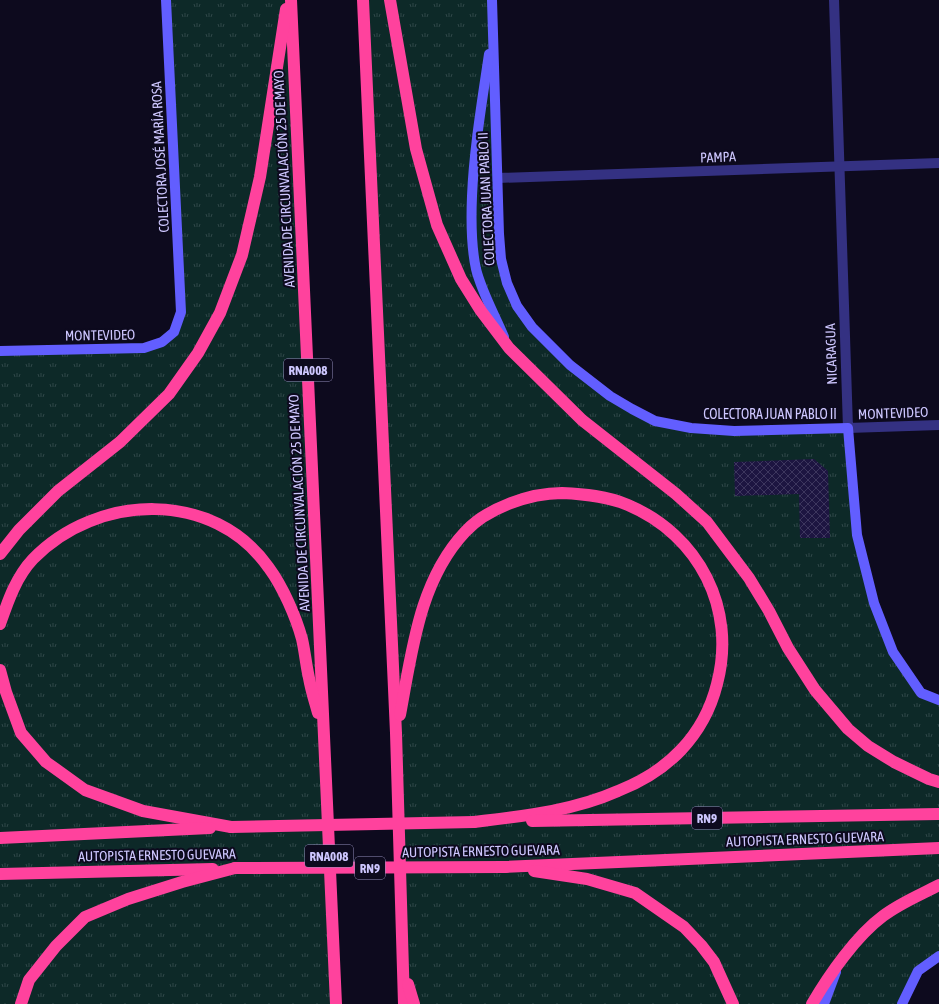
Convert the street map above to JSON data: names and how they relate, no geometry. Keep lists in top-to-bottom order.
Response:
{
  "streets": {
    "highway": [
      "AVENIDA DE CIRCUNVALACIÓN 25 DE MAYO",
      "RNA008",
      "RN9",
      "AUTOPISTA ERNESTO GUEVARA"
    ],
    "main road": [
      "COLECTORA JOSÉ MARÍA ROSA",
      "COLECTORA JUAN PABLO II",
      "MONTEVIDEO",
      "NICARAGUA"
    ],
    "street": ["PAMPA"]
  },
  "crossings": [
    ["COLECTORA JOSÉ MARÍA ROSA", "MONTEVIDEO"],
    ["PAMPA", "COLECTORA JUAN PABLO II"],
    ["PAMPA", "NICARAGUA"],
    ["COLECTORA JUAN PABLO II", "MONTEVIDEO"],
    ["COLECTORA JUAN PABLO II", "NICARAGUA"],
    ["MONTEVIDEO", "NICARAGUA"]
  ]
}
